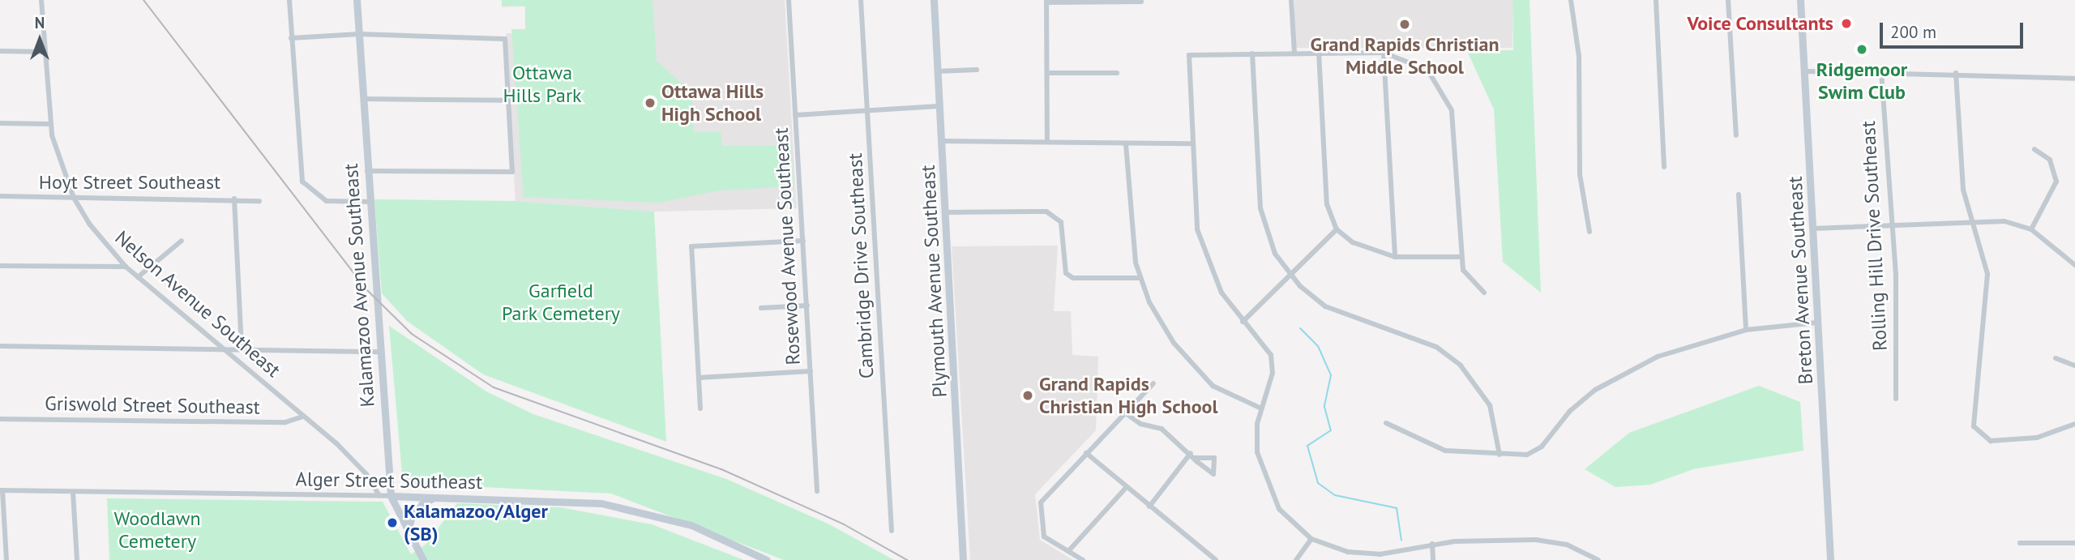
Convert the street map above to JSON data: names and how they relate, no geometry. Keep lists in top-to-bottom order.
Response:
{
  "streets": {
    "main road": [
      "Breton Avenue Southeast",
      "Plymouth Avenue Southeast",
      "Kalamazoo Avenue Southeast",
      "Alger Street Southeast"
    ],
    "street": [
      "Hoyt Street Southeast",
      "Rolling Hill Drive Southeast",
      "Rosewood Avenue Southeast",
      "Cambridge Drive Southeast",
      "Nelson Avenue Southeast",
      "Griswold Street Southeast"
    ]
  },
  "crossings": [
    ["Hoyt Street Southeast", "Nelson Avenue Southeast"],
    ["Kalamazoo Avenue Southeast", "Alger Street Southeast"],
    ["Nelson Avenue Southeast", "Griswold Street Southeast"],
    ["Nelson Avenue Southeast", "Alger Street Southeast"]
  ],
  "parks": ["Ottawa Hills Park", "Garfield Park Cemetery", "Woodlawn Cemetery"],
  "places": [
    "Voice Consultants",
    "Grand Rapids Christian Middle School",
    "Ridgemoor Swim Club",
    "Ottawa Hills High School",
    "Grand Rapids Christian High School",
    "Kalamazoo/Alger (SB)"
  ],
  "scale_bar": "200 m",
  "north": "top"
}
